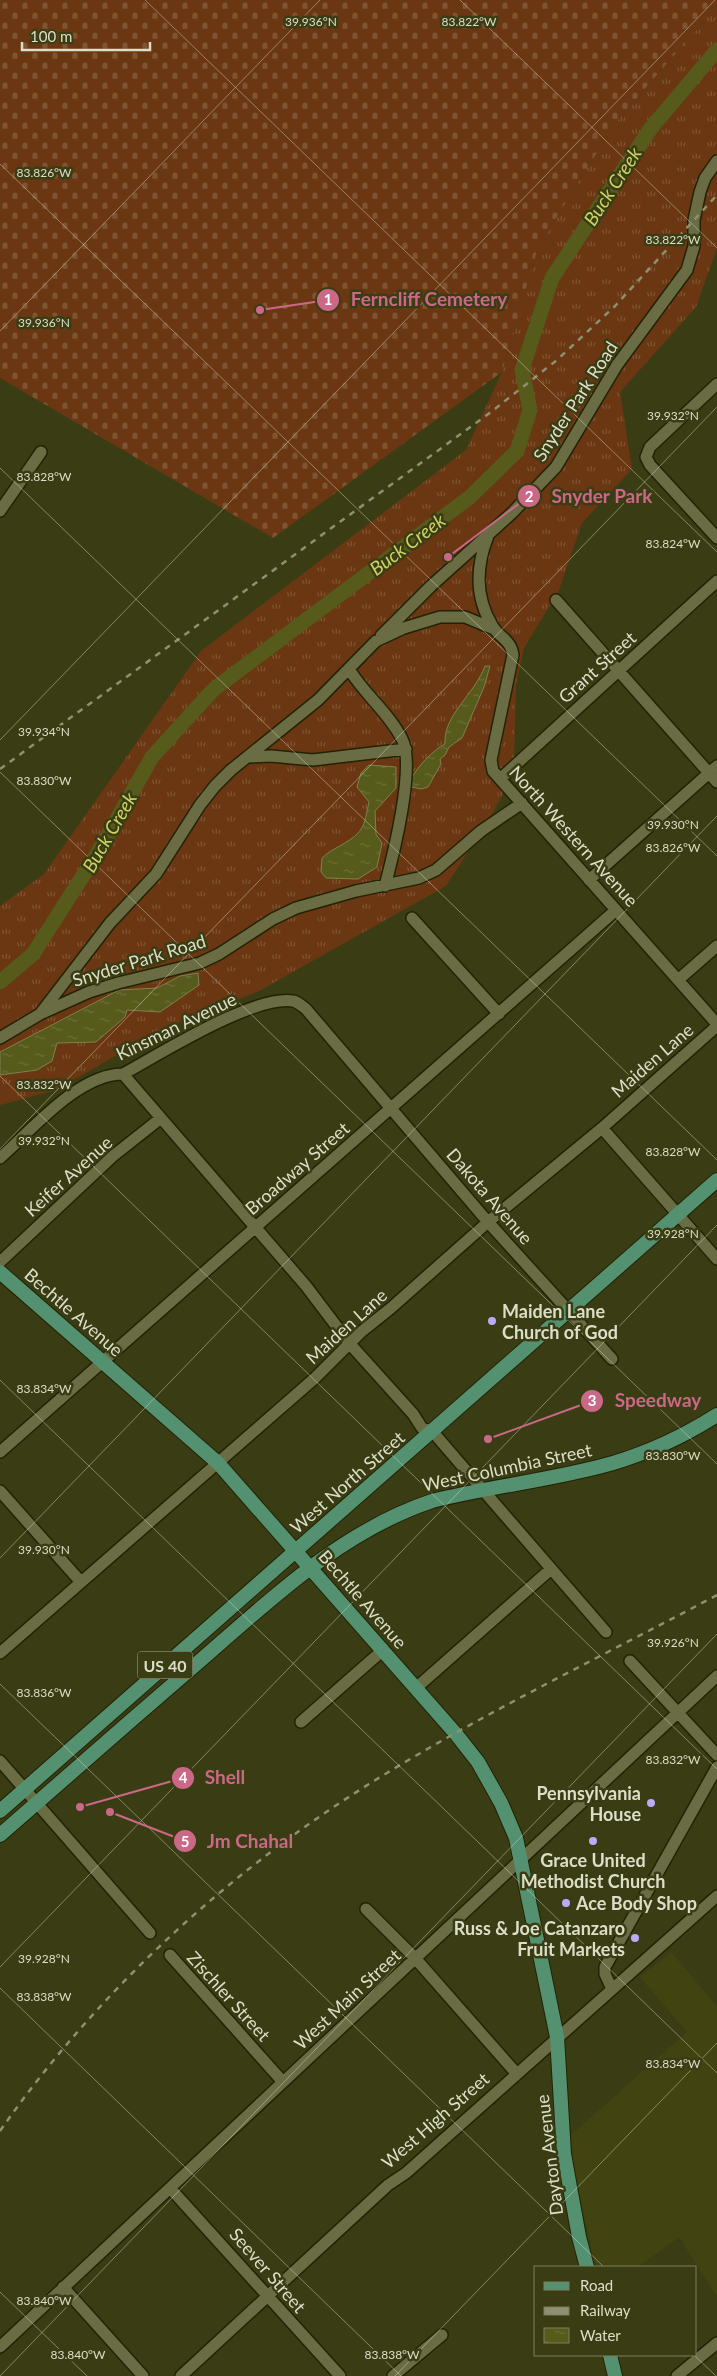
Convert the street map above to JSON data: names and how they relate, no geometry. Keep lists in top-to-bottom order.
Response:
{
  "streets": {
    "main road": [
      "Bechtle Avenue",
      "West Columbia Street",
      "West North Street",
      "US 40",
      "Dayton Avenue"
    ],
    "street": [
      "Snyder Park Road",
      "Grant Street",
      "North Western Avenue",
      "Kinsman Avenue",
      "Maiden Lane",
      "Broadway Street",
      "Keifer Avenue",
      "Dakota Avenue",
      "Zischler Street",
      "West Main Street",
      "West High Street",
      "Seever Street"
    ]
  },
  "crossings": [
    ["Snyder Park Road", "North Western Avenue"],
    ["Grant Street", "North Western Avenue"],
    ["North Western Avenue", "Maiden Lane"],
    ["North Western Avenue", "Broadway Street"],
    ["Kinsman Avenue", "Dakota Avenue"],
    ["Maiden Lane", "Dakota Avenue"],
    ["Maiden Lane", "Bechtle Avenue"],
    ["Broadway Street", "Dakota Avenue"],
    ["Broadway Street", "Bechtle Avenue"],
    ["Dakota Avenue", "West North Street"],
    ["Bechtle Avenue", "West Columbia Street"],
    ["Bechtle Avenue", "West North Street"],
    ["Bechtle Avenue", "US 40"],
    ["Bechtle Avenue", "West Main Street"],
    ["Bechtle Avenue", "West High Street"],
    ["Bechtle Avenue", "Dayton Avenue"],
    ["West Columbia Street", "US 40"],
    ["Zischler Street", "West Main Street"],
    ["West Main Street", "Seever Street"],
    ["West High Street", "Dayton Avenue"],
    ["West High Street", "Seever Street"]
  ],
  "water": ["Buck Creek"],
  "places": [
    "Ferncliff Cemetery",
    "Snyder Park",
    "Maiden Lane Church of God",
    "Speedway",
    "Pennsylvania House",
    "Shell",
    "Jm Chahal",
    "Grace United Methodist Church",
    "Ace Body Shop",
    "Russ & Joe Catanzaro Fruit Markets"
  ],
  "legend": ["Road", "Railway", "Water"],
  "scale_bar": "100 m",
  "coordinates": [
    "83.822°W",
    "39.936°N",
    "83.826°W",
    "39.932°N",
    "83.828°W",
    "83.824°W",
    "39.934°N",
    "83.830°W",
    "39.930°N",
    "83.832°W",
    "39.928°N",
    "83.834°W",
    "39.926°N",
    "83.836°W",
    "83.838°W",
    "83.840°W"
  ]
}
